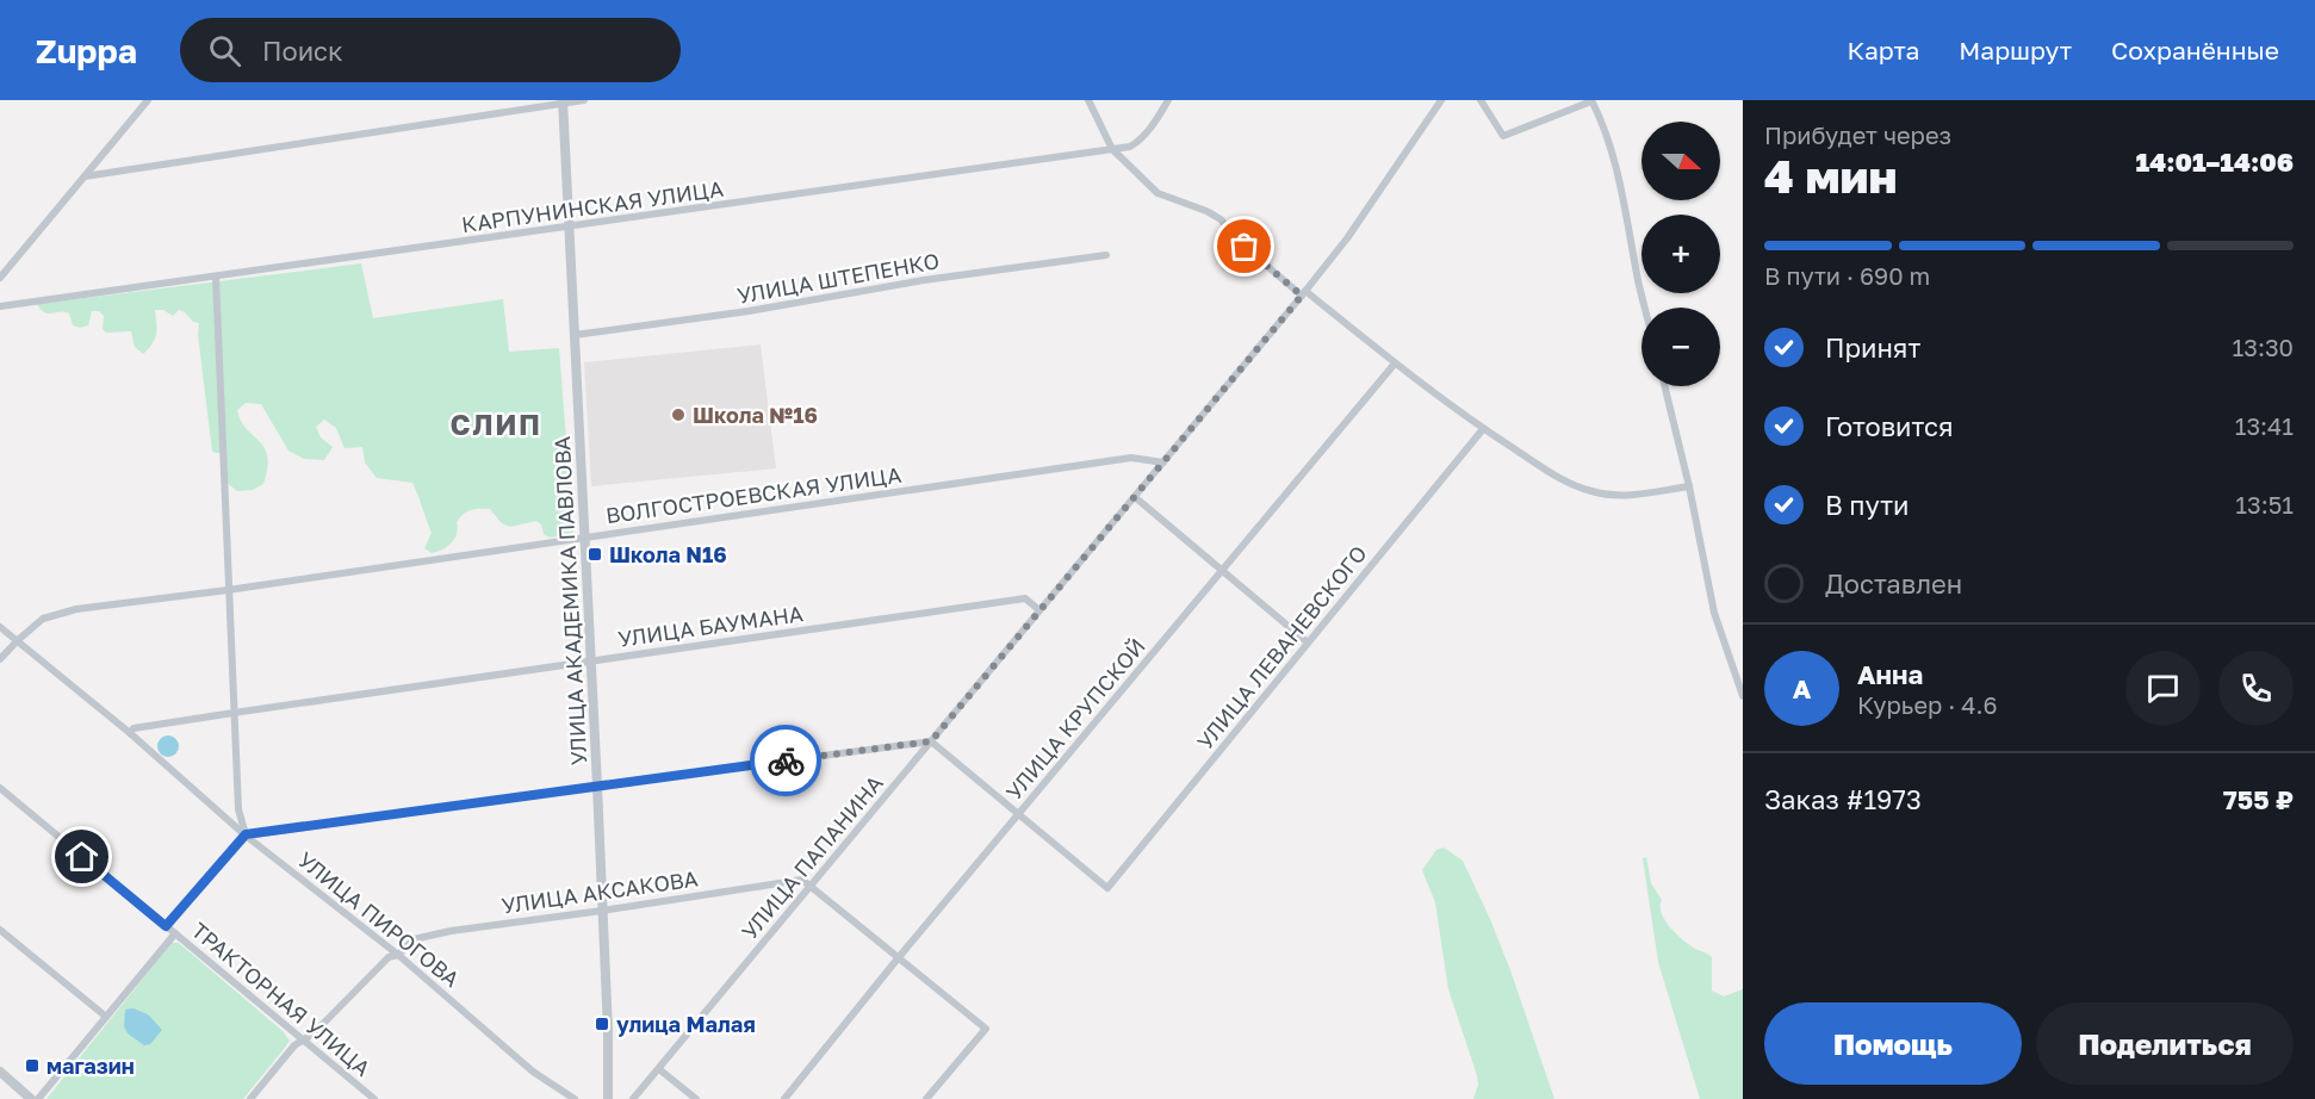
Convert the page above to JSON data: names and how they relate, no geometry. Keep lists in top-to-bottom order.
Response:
{
  "streets": {
    "street": [
      "КАРПУНИНСКАЯ УЛИЦА",
      "УЛИЦА ШТЕПЕНКО",
      "ВОЛГОСТРОЕВСКАЯ УЛИЦА",
      "УЛИЦА АКАДЕМИКА ПАВЛОВА",
      "УЛИЦА БАУМАНА",
      "УЛИЦА ЛЕВАНЕВСКОГО",
      "УЛИЦА КРУПСКОЙ",
      "УЛИЦА ПАПАНИНА",
      "УЛИЦА АКСАКОВА",
      "УЛИЦА ПИРОГОВА",
      "ТРАКТОРНАЯ УЛИЦА"
    ]
  },
  "crossings": [
    ["КАРПУНИНСКАЯ УЛИЦА", "УЛИЦА АКАДЕМИКА ПАВЛОВА"],
    ["УЛИЦА ШТЕПЕНКО", "УЛИЦА АКАДЕМИКА ПАВЛОВА"],
    ["ВОЛГОСТРОЕВСКАЯ УЛИЦА", "УЛИЦА АКАДЕМИКА ПАВЛОВА"],
    ["ВОЛГОСТРОЕВСКАЯ УЛИЦА", "УЛИЦА ПАПАНИНА"],
    ["ВОЛГОСТРОЕВСКАЯ УЛИЦА", "УЛИЦА ПИРОГОВА"],
    ["УЛИЦА АКАДЕМИКА ПАВЛОВА", "УЛИЦА БАУМАНА"],
    ["УЛИЦА АКАДЕМИКА ПАВЛОВА", "УЛИЦА АКСАКОВА"],
    ["УЛИЦА БАУМАНА", "УЛИЦА ПАПАНИНА"],
    ["УЛИЦА БАУМАНА", "УЛИЦА ПИРОГОВА"],
    ["УЛИЦА ЛЕВАНЕВСКОГО", "УЛИЦА КРУПСКОЙ"],
    ["УЛИЦА ПАПАНИНА", "УЛИЦА АКСАКОВА"],
    ["УЛИЦА АКСАКОВА", "УЛИЦА ПИРОГОВА"],
    ["УЛИЦА АКСАКОВА", "ТРАКТОРНАЯ УЛИЦА"]
  ],
  "districts": ["СЛИП"],
  "places": {
    "other": ["Школа №16"],
    "transit": ["Школа N16", "улица Малая", "магазин"]
  },
  "north": "right",
  "page": {
    "header": "Zuppa",
    "search": "Поиск",
    "nav": ["Карта", "Маршрут", "Сохранённые"],
    "heading": ["4 мин", "Прибудет через", "14:01–14:06"],
    "panel": [
      "Анна",
      "Курьер · 4.6",
      "Заказ #1973",
      "755 ₽"
    ],
    "map_buttons": ["+", "−"],
    "bar": "В пути · 690 m",
    "list": [
      ["Принят", "13:30"],
      ["Готовится", "13:41"],
      ["В пути", "13:51"],
      "Доставлен"
    ],
    "round": "А",
    "buttons": ["Помощь", "Поделиться"]
  }
}
